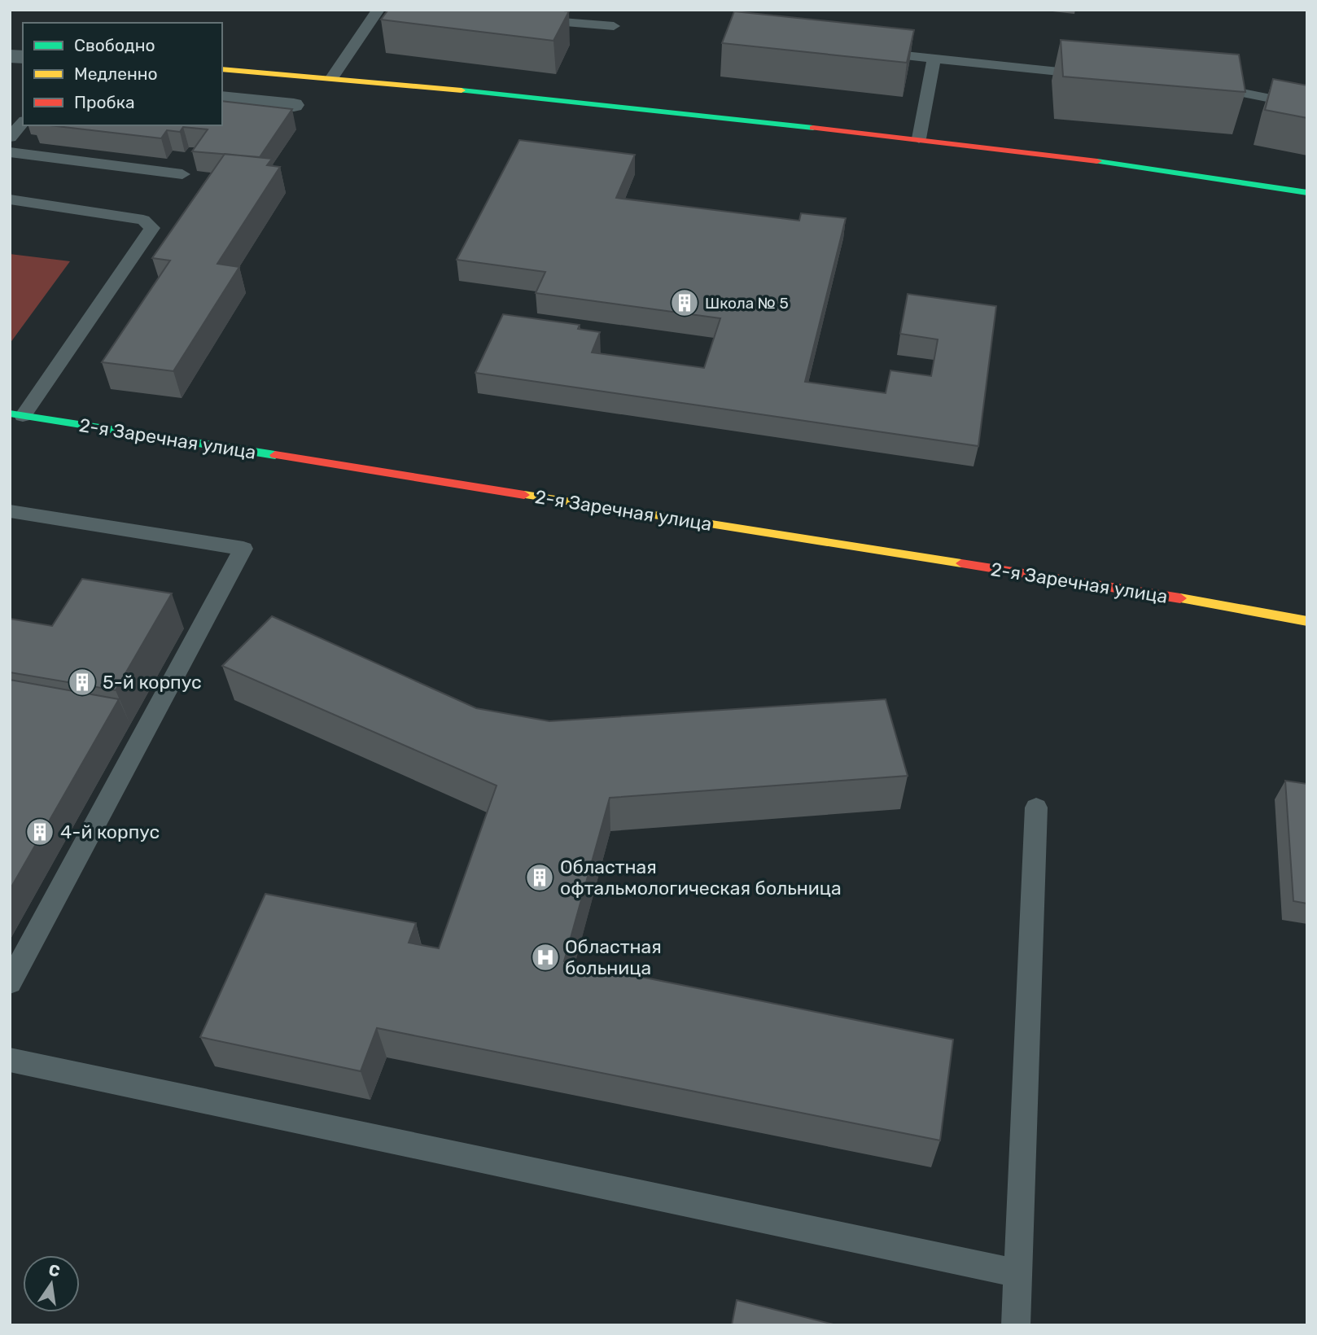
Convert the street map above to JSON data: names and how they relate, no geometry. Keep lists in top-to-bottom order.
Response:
{
  "streets": {
    "street": ["2-я Заречная улица"]
  },
  "places": {
    "building": [
      "Школа № 5",
      "5-й корпус",
      "4-й корпус",
      "Областная офтальмологическая больница"
    ],
    "hospital": ["Областная больница"]
  },
  "legend": ["Свободно", "Медленно", "Пробка"],
  "north": "top"
}
